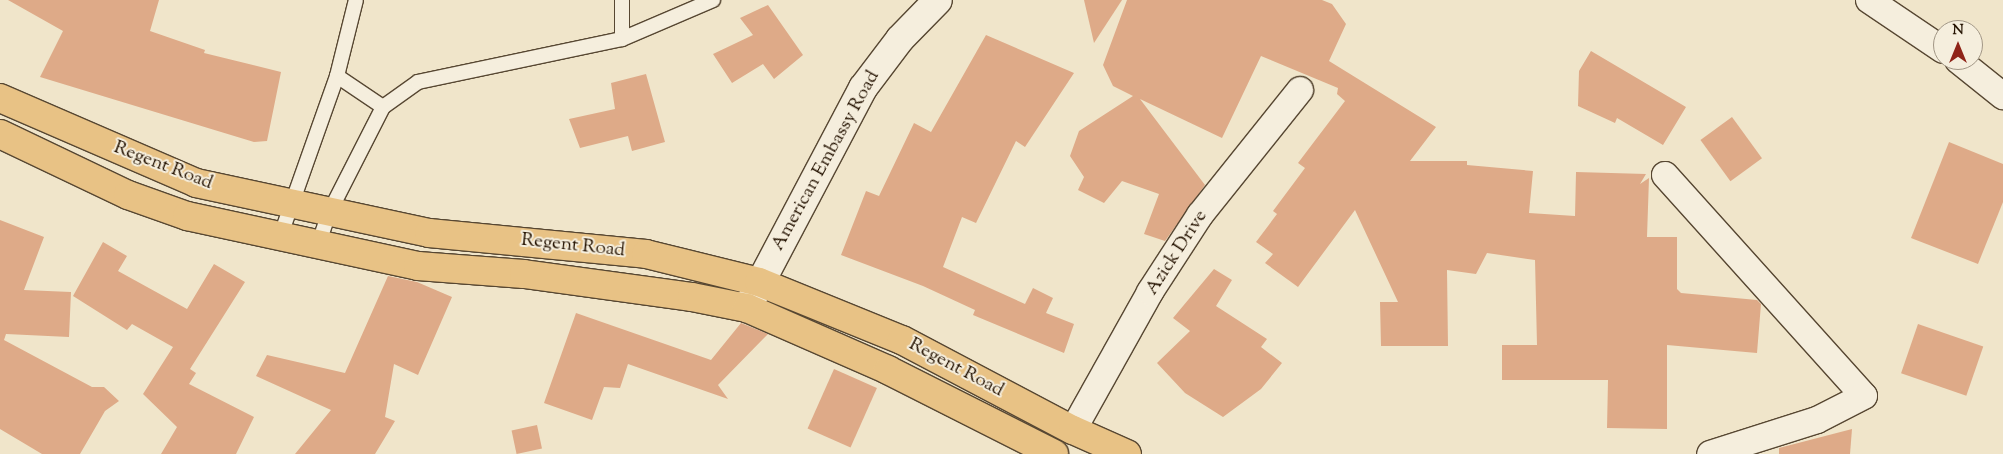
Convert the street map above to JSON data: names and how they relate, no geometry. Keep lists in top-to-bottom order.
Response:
{
  "streets": {
    "main road": ["Regent Road"],
    "street": ["American Embassy Road", "Azick Drive"]
  },
  "crossings": [
    ["American Embassy Road", "Regent Road"],
    ["Regent Road", "Azick Drive"]
  ],
  "north": "top"
}
